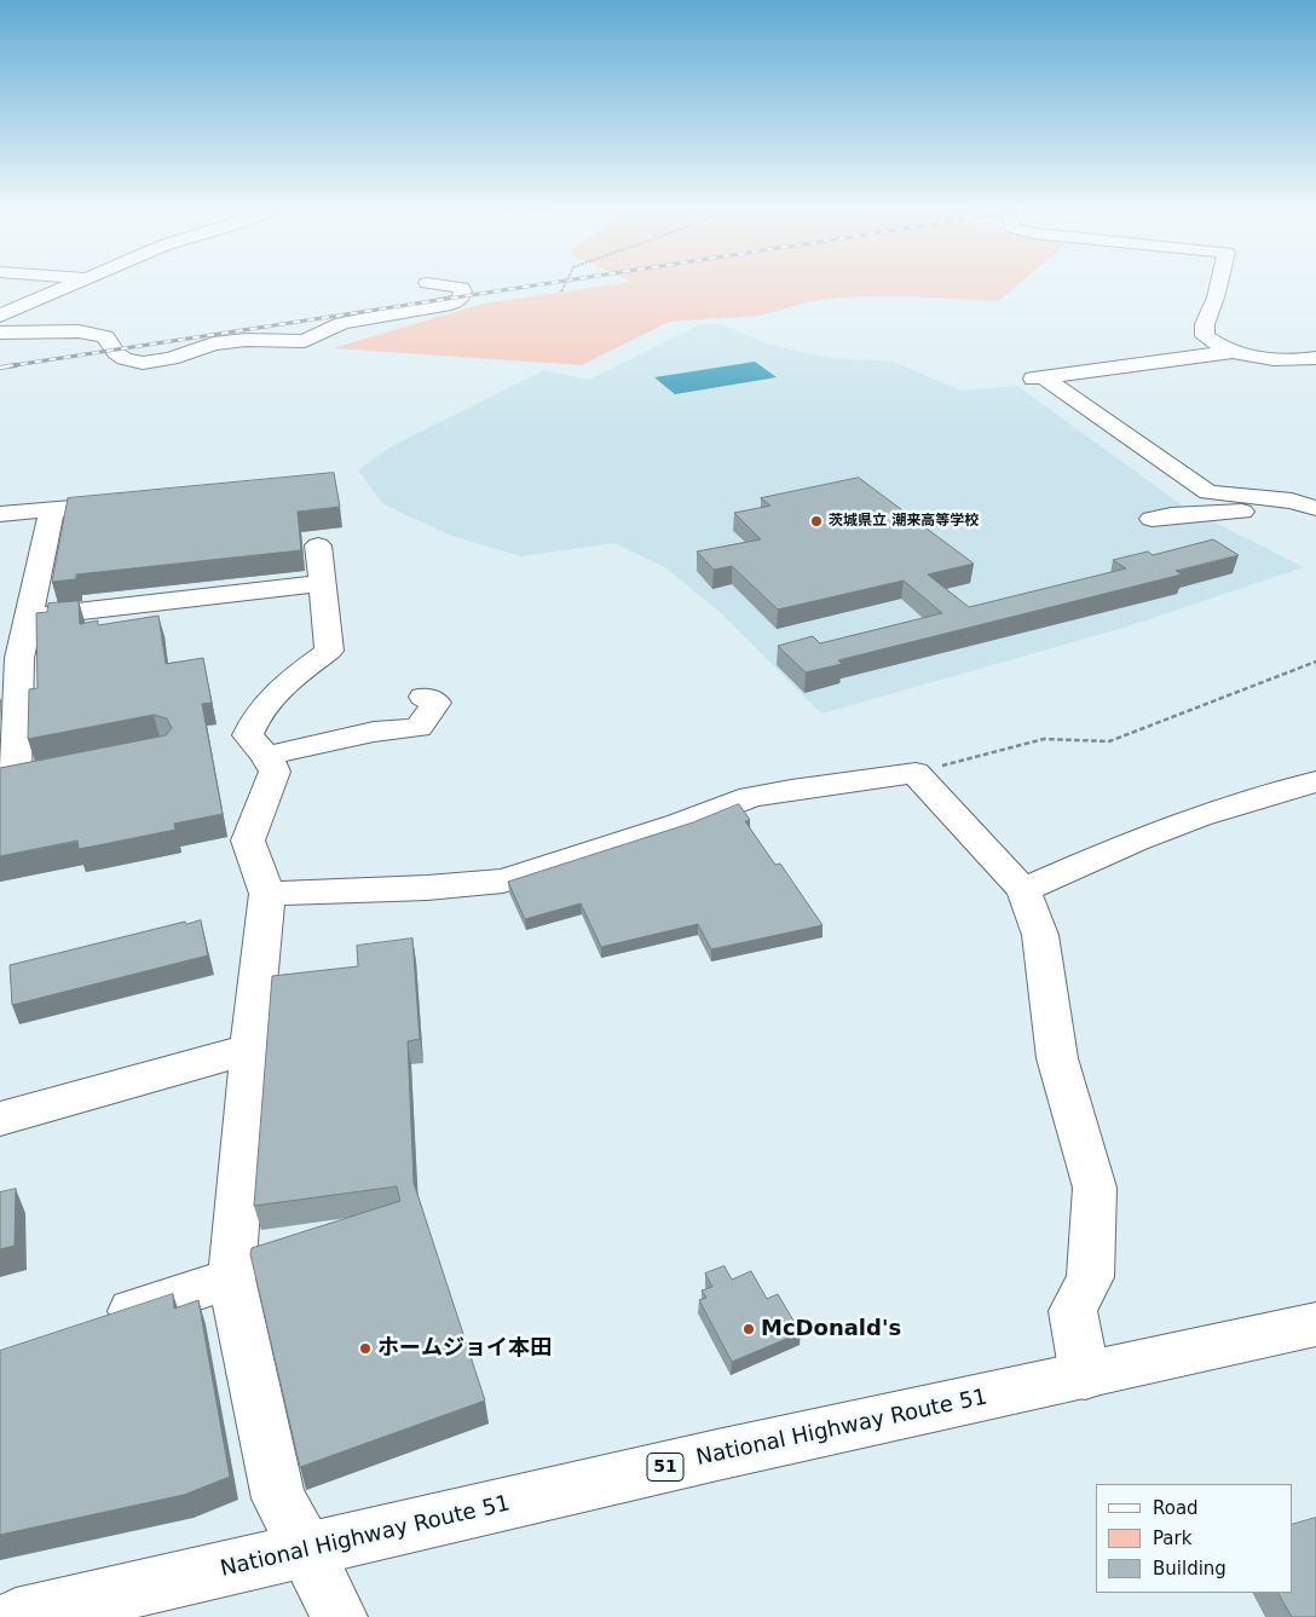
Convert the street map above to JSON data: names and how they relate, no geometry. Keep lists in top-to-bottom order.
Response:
{
  "streets": {
    "main road": ["National Highway Route 51", "51"]
  },
  "places": ["茨城県立 潮来高等学校", "McDonald's", "ホームジョイ本田"],
  "legend": ["Road", "Park", "Building"]
}
